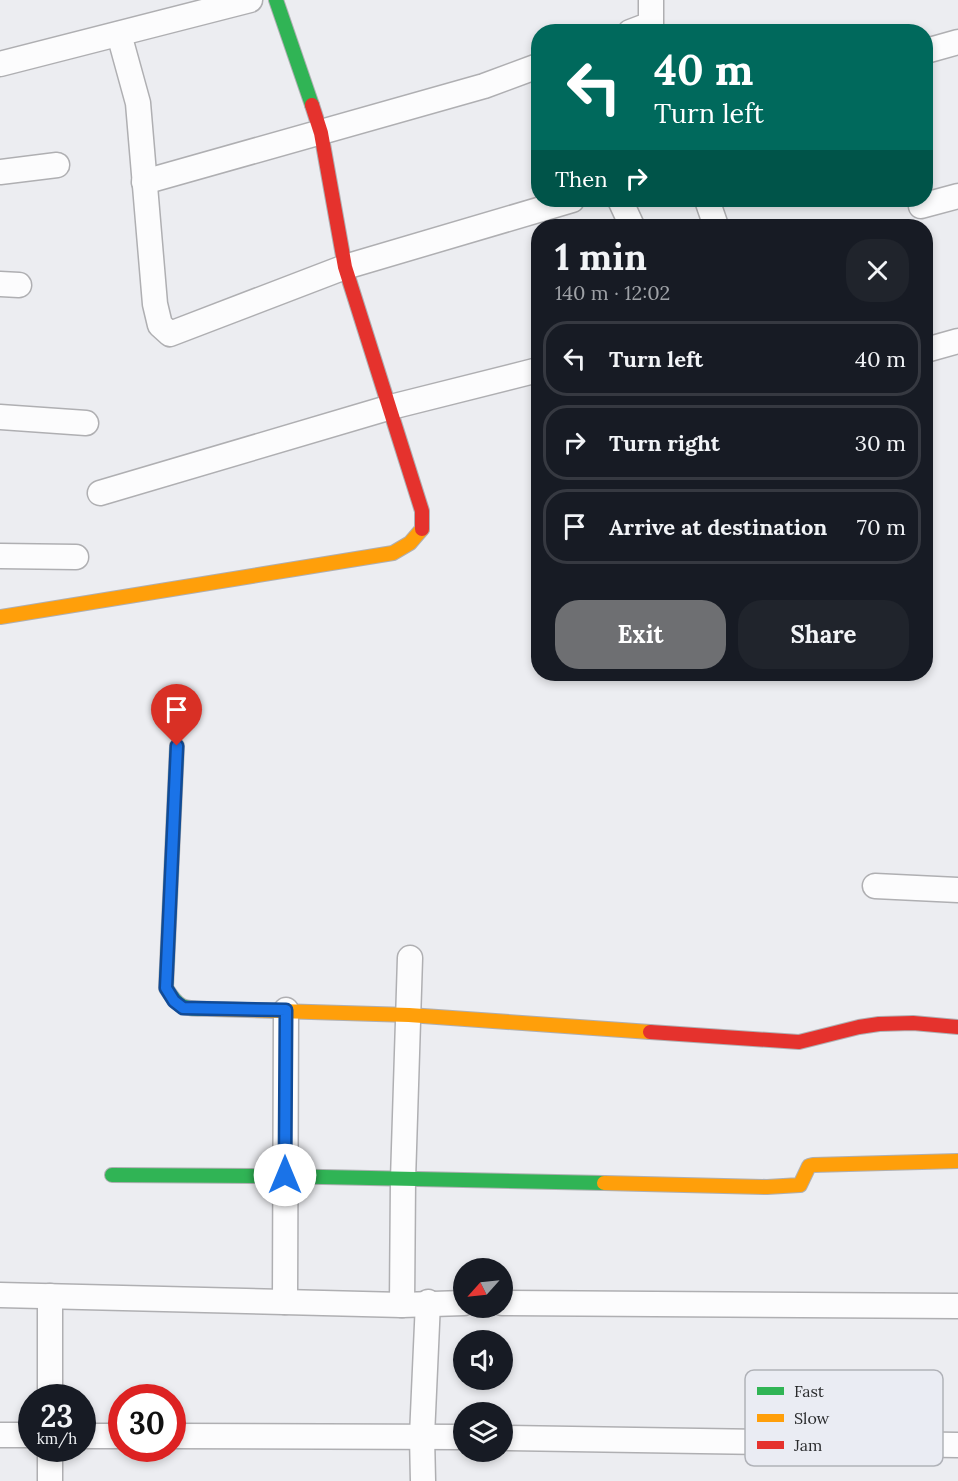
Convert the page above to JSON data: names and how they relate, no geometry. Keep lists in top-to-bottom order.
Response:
{
  "legend": ["Fast", "Slow", "Jam"],
  "north": "bottom left",
  "page": {
    "turn": ["40 m", "Turn left"],
    "then": "Then",
    "heading": ["1 min", "140 m · 12:02"],
    "list": [
      {
        "name": "Turn left",
        "value": "40 m"
      },
      {
        "name": "Turn right",
        "value": "30 m"
      },
      {
        "name": "Arrive at destination",
        "value": "70 m"
      }
    ],
    "buttons": ["Exit", "Share"],
    "speed": "23 km/h",
    "limit": "30"
  }
}
